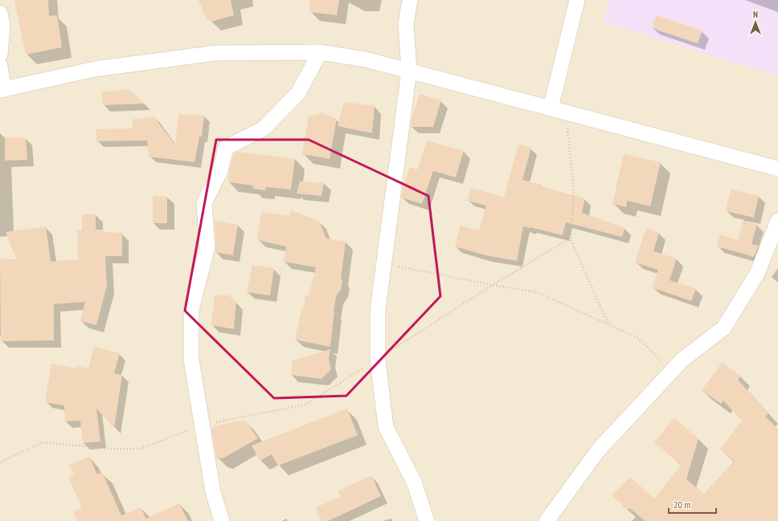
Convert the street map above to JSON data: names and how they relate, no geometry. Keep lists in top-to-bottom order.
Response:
{
  "scale_bar": "20 m",
  "north": "top"
}
